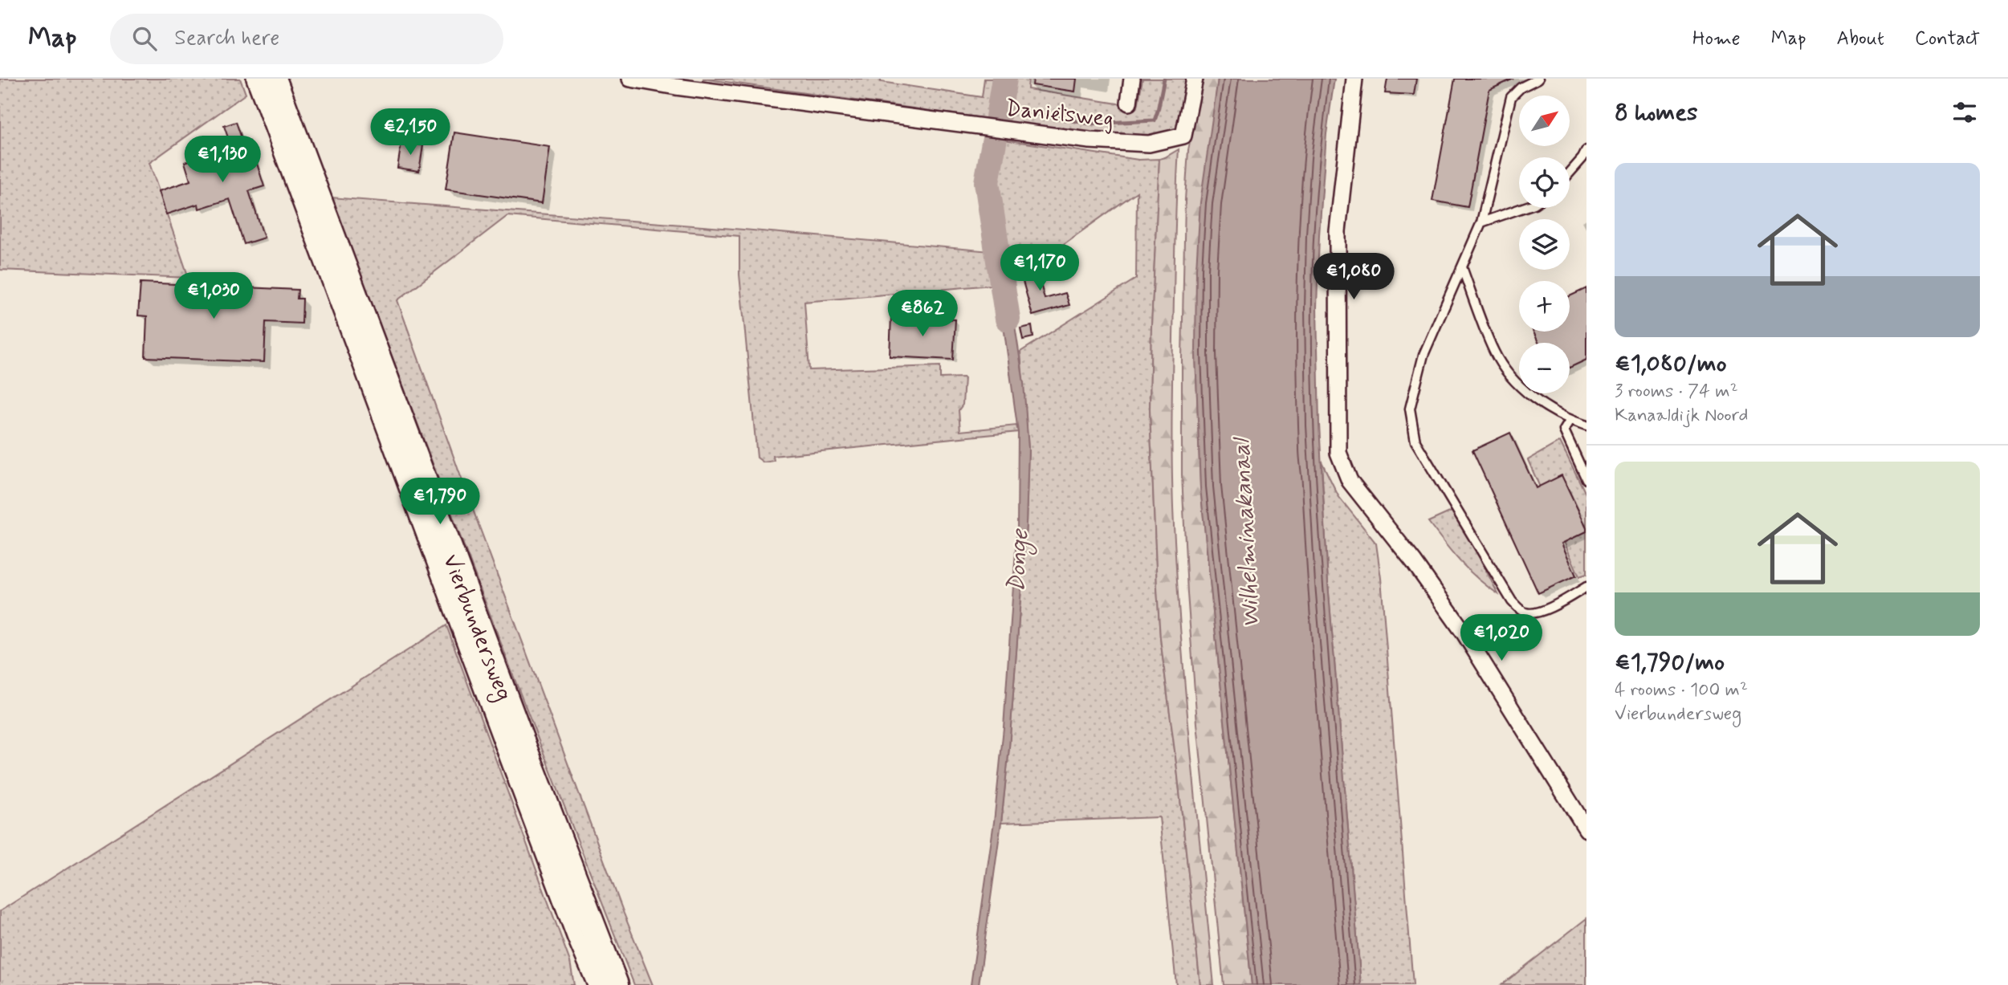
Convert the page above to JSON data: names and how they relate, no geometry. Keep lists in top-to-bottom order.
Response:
{
  "streets": {
    "main road": ["Vierbundersweg"],
    "street": ["Daniëlsweg"]
  },
  "water": ["Wilhelminakanaal", "Donge"],
  "north": "top right",
  "page": {
    "header": "Map",
    "search": "Search here",
    "nav": [
      "Home",
      "Map",
      "About",
      "Contact"
    ],
    "heading": "8 homes",
    "map_buttons": ["+", "−"],
    "price": [
      "€2,150",
      "€1,130",
      "€1,170",
      "€1,080",
      "€1,030",
      "€862",
      "€1,790",
      "€1,020"
    ],
    "list": [
      {
        "name": "€1,080/mo",
        "note": "3 rooms · 74 m² · Kanaaldijk Noord"
      },
      {
        "name": "€1,790/mo",
        "note": "4 rooms · 100 m² · Vierbundersweg"
      }
    ]
  }
}
